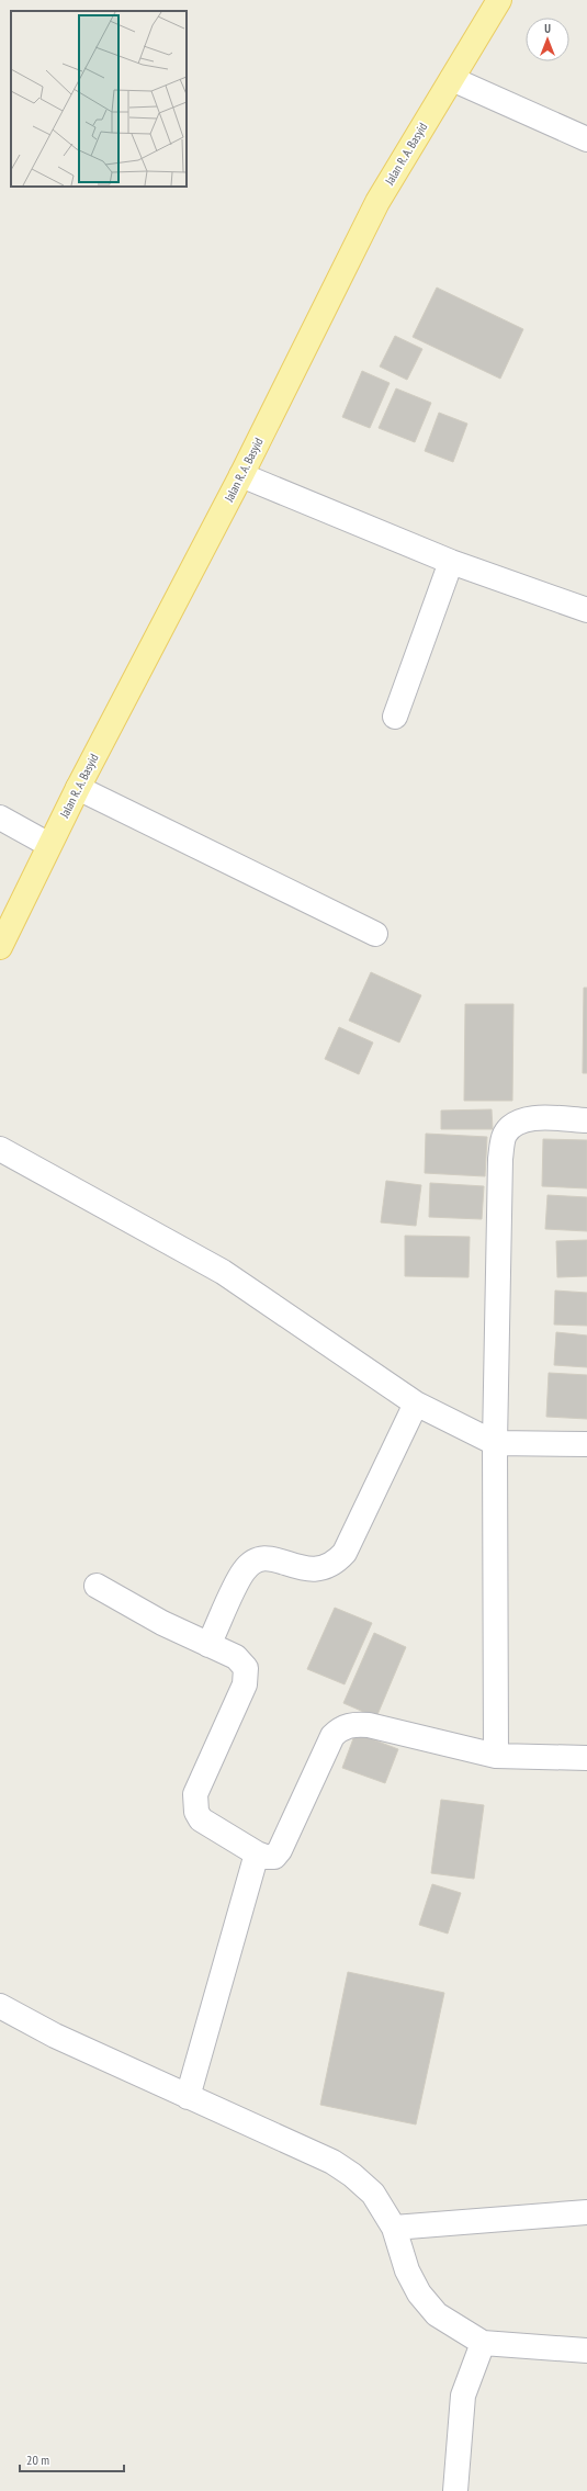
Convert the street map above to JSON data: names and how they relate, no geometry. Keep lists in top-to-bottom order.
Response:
{
  "streets": {
    "main road": ["Jalan R. A. Basyid"]
  },
  "scale_bar": "20 m",
  "north": "top"
}
